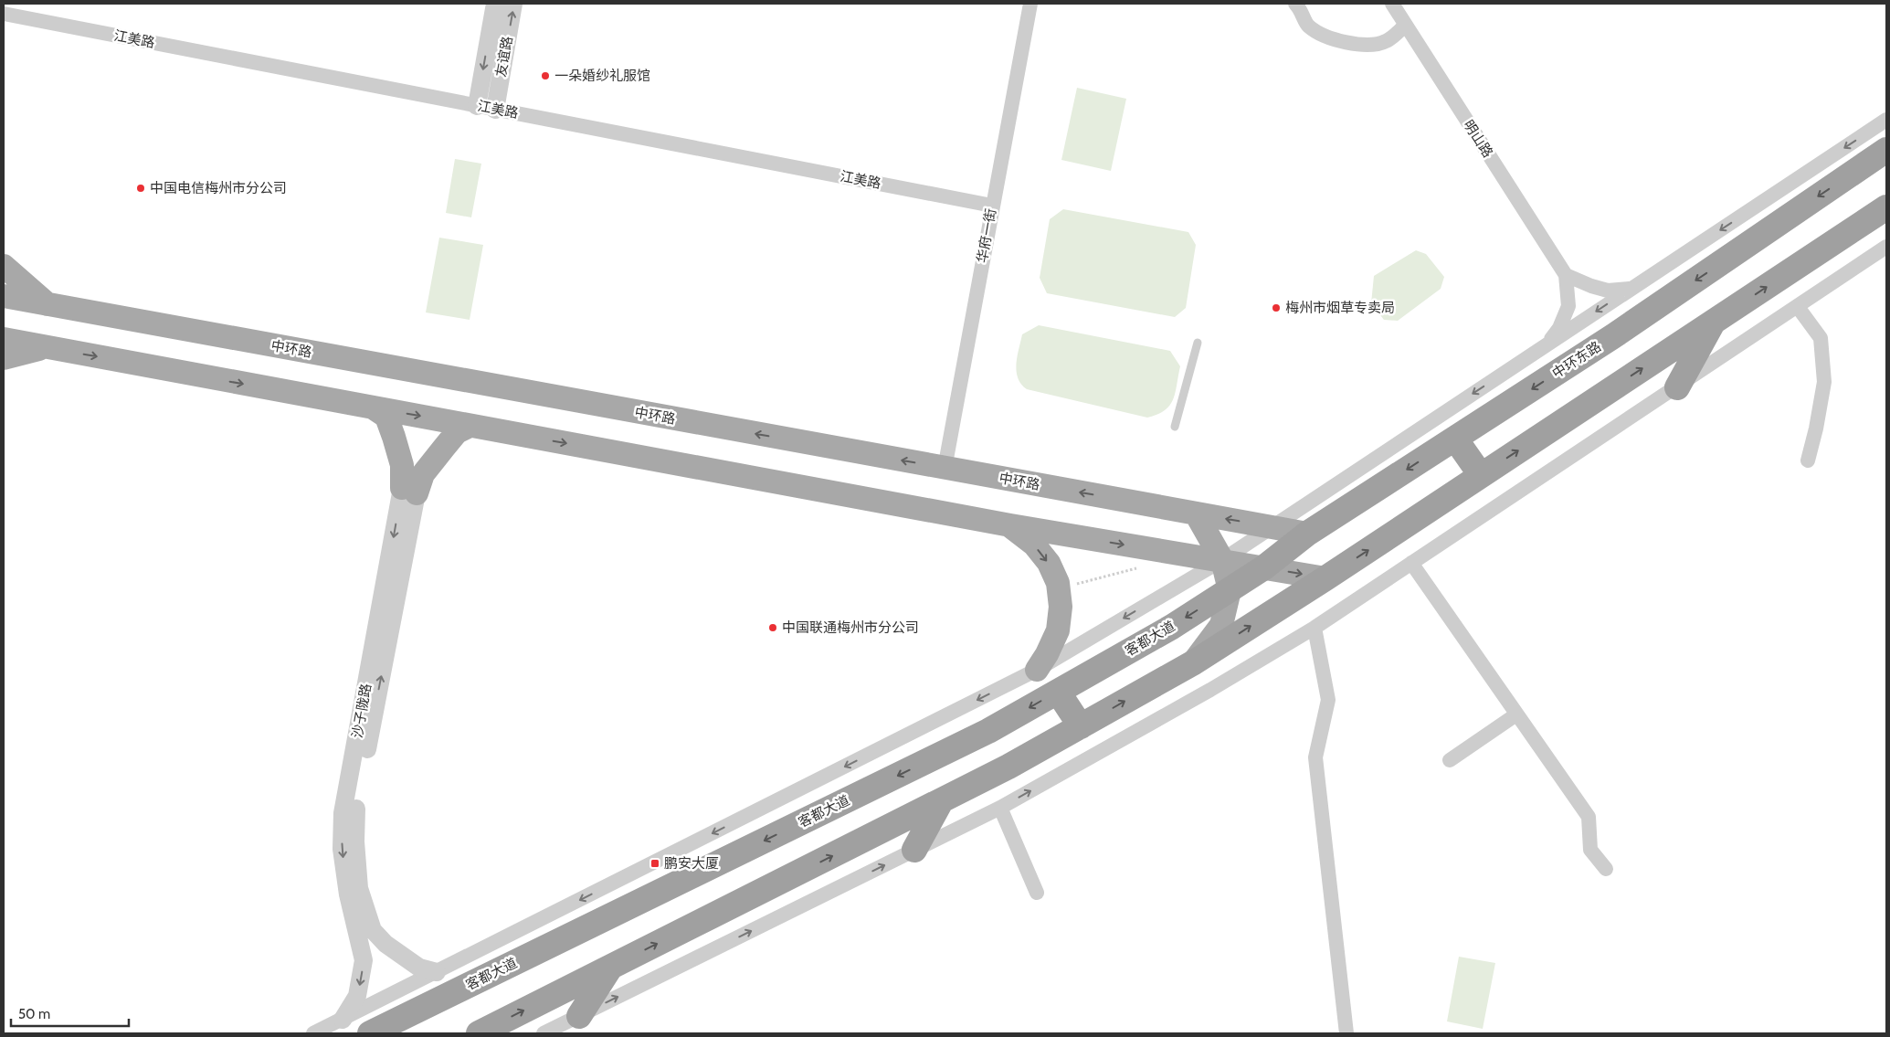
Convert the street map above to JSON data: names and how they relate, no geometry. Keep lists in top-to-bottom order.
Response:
{
  "streets": {
    "highway": ["中环东路", "客都大道"],
    "main road": ["中环路"],
    "street": [
      "江美路",
      "友谊路",
      "明山路",
      "华府一街",
      "沙子陇路"
    ]
  },
  "crossings": [
    ["江美路", "友谊路"],
    ["江美路", "华府一街"],
    ["华府一街", "中环路"],
    ["中环路", "中环东路"],
    ["中环东路", "客都大道"]
  ],
  "places": {
    "other": [
      "一朵婚纱礼服馆",
      "中国电信梅州市分公司",
      "梅州市烟草专卖局",
      "中国联通梅州市分公司"
    ],
    "transit": ["鹏安大厦"]
  },
  "scale_bar": "50 m"
}
